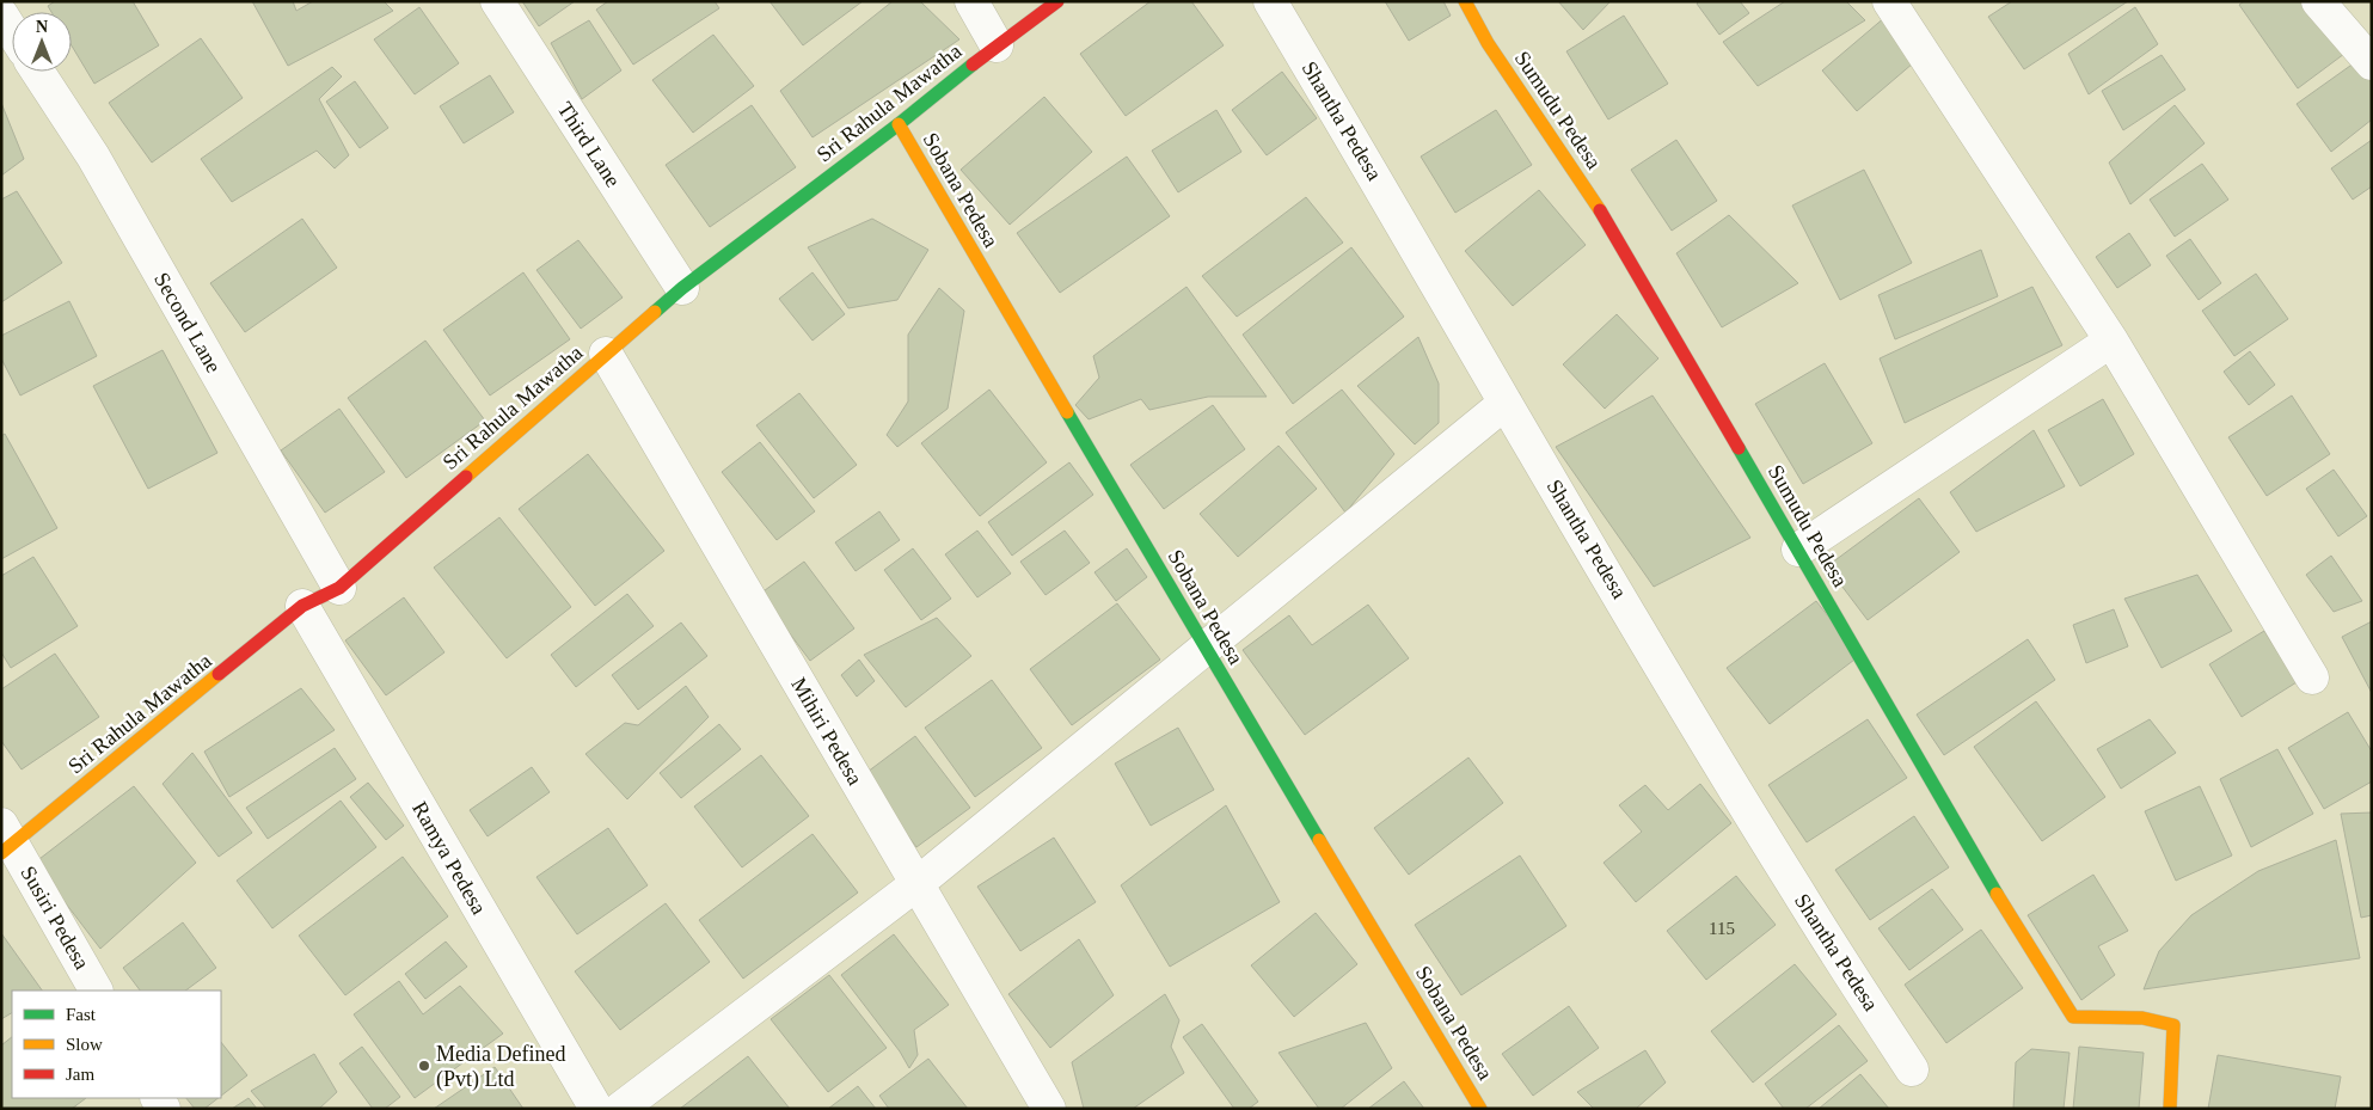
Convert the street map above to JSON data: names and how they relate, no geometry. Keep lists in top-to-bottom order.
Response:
{
  "streets": {
    "street": [
      "Sri Rahula Mawatha",
      "Sumudu Pedesa",
      "Shantha Pedesa",
      "Third Lane",
      "Sobana Pedesa",
      "Second Lane",
      "Mihiri Pedesa",
      "Ramya Pedesa",
      "Susiri Pedesa"
    ]
  },
  "crossings": [
    ["Sri Rahula Mawatha", "Third Lane"],
    ["Sri Rahula Mawatha", "Sobana Pedesa"],
    ["Sri Rahula Mawatha", "Second Lane"],
    ["Sri Rahula Mawatha", "Mihiri Pedesa"],
    ["Sri Rahula Mawatha", "Ramya Pedesa"],
    ["Sri Rahula Mawatha", "Susiri Pedesa"]
  ],
  "places": ["Media Defined (Pvt) Ltd"],
  "house_numbers": ["115"],
  "legend": ["Fast", "Slow", "Jam"],
  "north": "top"
}
